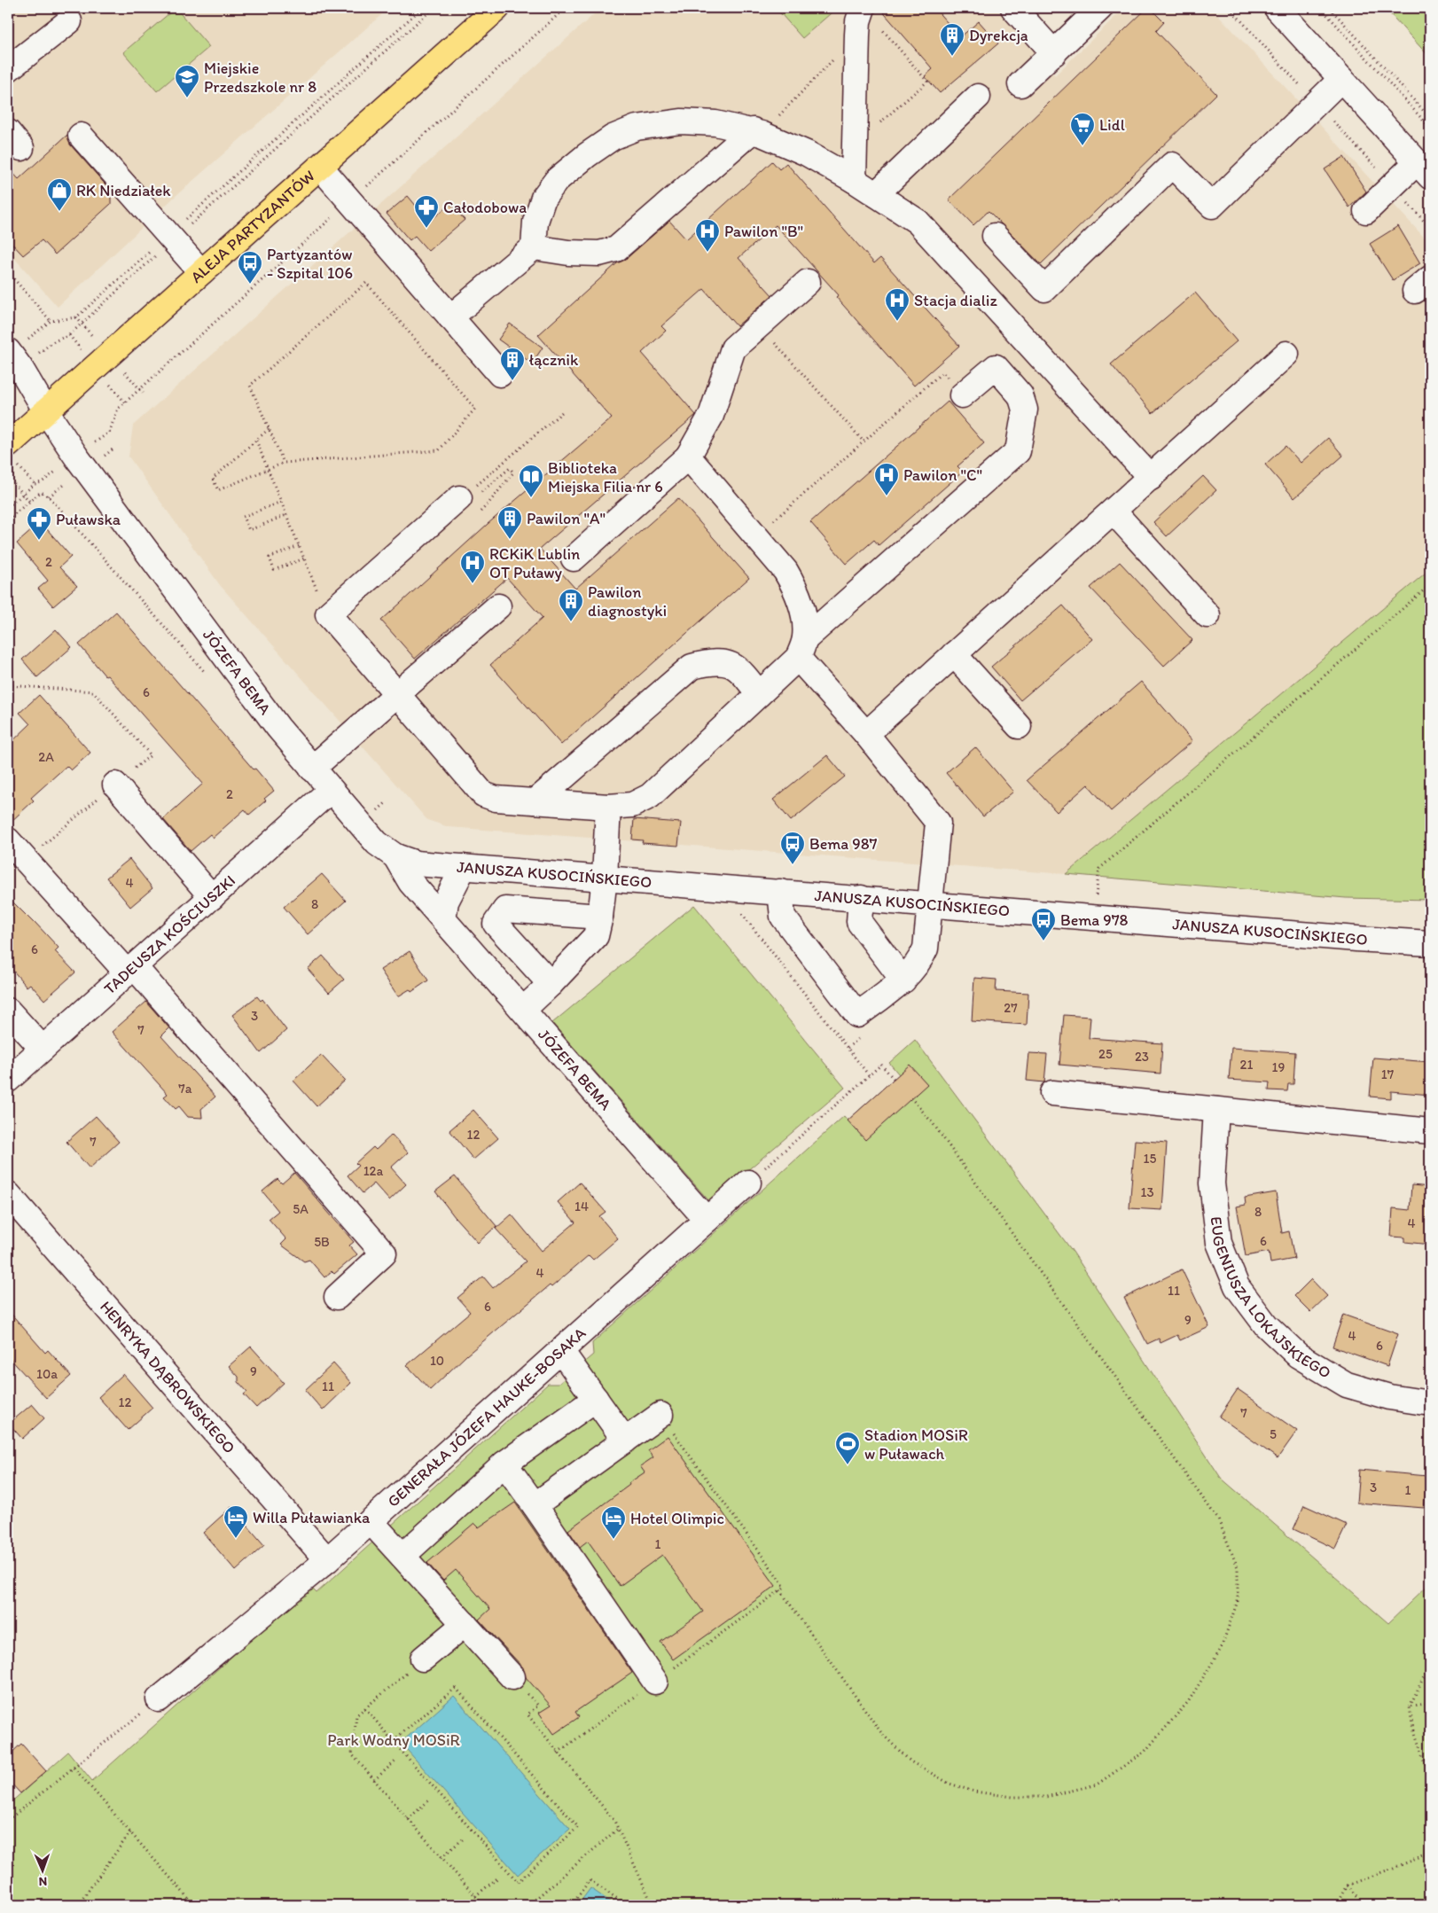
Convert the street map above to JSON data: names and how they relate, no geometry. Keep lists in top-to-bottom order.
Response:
{
  "streets": {
    "main road": ["ALEJA PARTYZANTÓW"],
    "street": [
      "JÓZEFA BEMA",
      "JANUSZA KUSOCIŃSKIEGO",
      "TADEUSZA KOŚCIUSZKI",
      "EUGENIUSZA LOKAJSKIEGO",
      "HENRYKA DĄBROWSKIEGO",
      "GENERAŁA JÓZEFA HAUKE-BOSAKA"
    ]
  },
  "crossings": [
    ["ALEJA PARTYZANTÓW", "JÓZEFA BEMA"],
    ["JÓZEFA BEMA", "JANUSZA KUSOCIŃSKIEGO"],
    ["JÓZEFA BEMA", "TADEUSZA KOŚCIUSZKI"],
    ["JÓZEFA BEMA", "GENERAŁA JÓZEFA HAUKE-BOSAKA"],
    ["HENRYKA DĄBROWSKIEGO", "GENERAŁA JÓZEFA HAUKE-BOSAKA"]
  ],
  "parks": ["Park Wodny MOSiR"],
  "places": {
    "building": [
      "Dyrekcja",
      "łącznik",
      "Pawilon \"A\"",
      "Pawilon diagnostyki"
    ],
    "school or university": ["Miejskie Przedszkole nr 8"],
    "supermarket": ["Lidl"],
    "shop": ["RK Niedziałek"],
    "pharmacy": ["Całodobowa", "Puławska"],
    "hospital": [
      "Pawilon \"B\"",
      "Stacja dializ",
      "Pawilon \"C\"",
      "RCKiK Lublin OT Puławy"
    ],
    "bus stop": ["Partyzantów - Szpital 106", "Bema 987", "Bema 978"],
    "library": ["Biblioteka Miejska Filia nr 6"],
    "sports": ["Stadion MOSiR w Puławach"],
    "hotel": ["Willa Puławianka", "Hotel Olimpic"]
  },
  "house_numbers": [
    "2",
    "6",
    "2A",
    "2",
    "4",
    "8",
    "6",
    "27",
    "3",
    "7",
    "25",
    "23",
    "21",
    "19",
    "17",
    "7a",
    "12",
    "7",
    "15",
    "12a",
    "13",
    "14",
    "5A",
    "8",
    "4",
    "6",
    "5B",
    "4",
    "11",
    "6",
    "9",
    "4",
    "6",
    "10",
    "9",
    "10a",
    "11",
    "12",
    "7",
    "5",
    "3",
    "1",
    "1"
  ],
  "north": "bottom"
}
